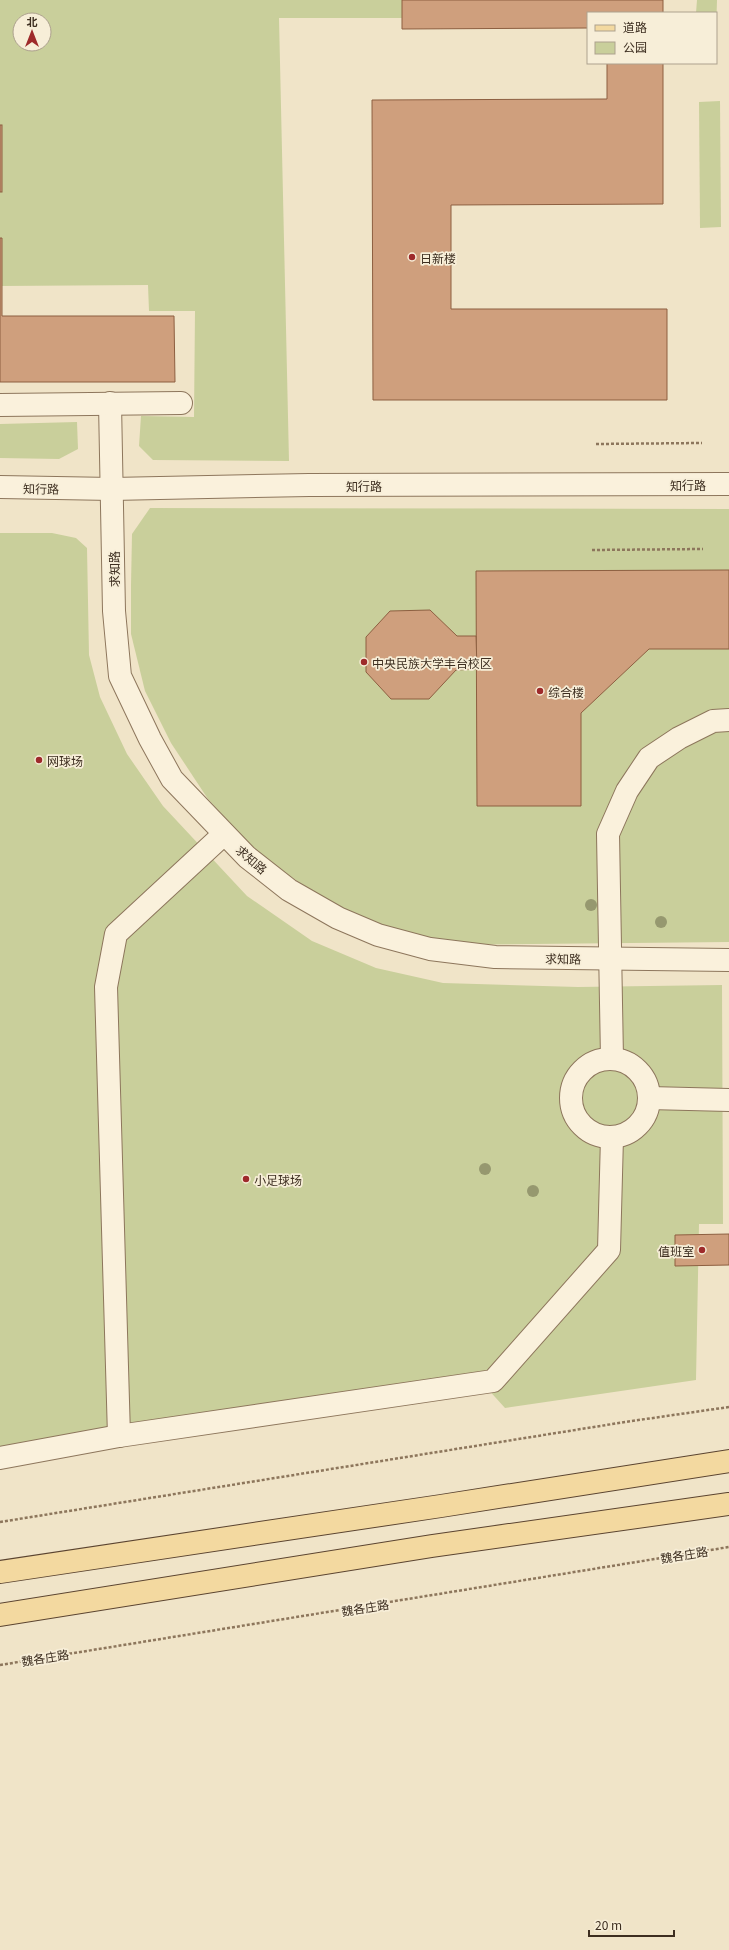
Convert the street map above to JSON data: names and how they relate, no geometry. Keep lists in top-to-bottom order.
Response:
{
  "streets": {
    "street": ["知行路", "求知路"],
    "path": ["魏各庄路"]
  },
  "crossings": [
    ["知行路", "求知路"]
  ],
  "places": [
    "日新楼",
    "中央民族大学丰台校区",
    "综合楼",
    "网球场",
    "小足球场",
    "值班室"
  ],
  "legend": ["道路", "公园"],
  "scale_bar": "20 m",
  "north": "top"
}
